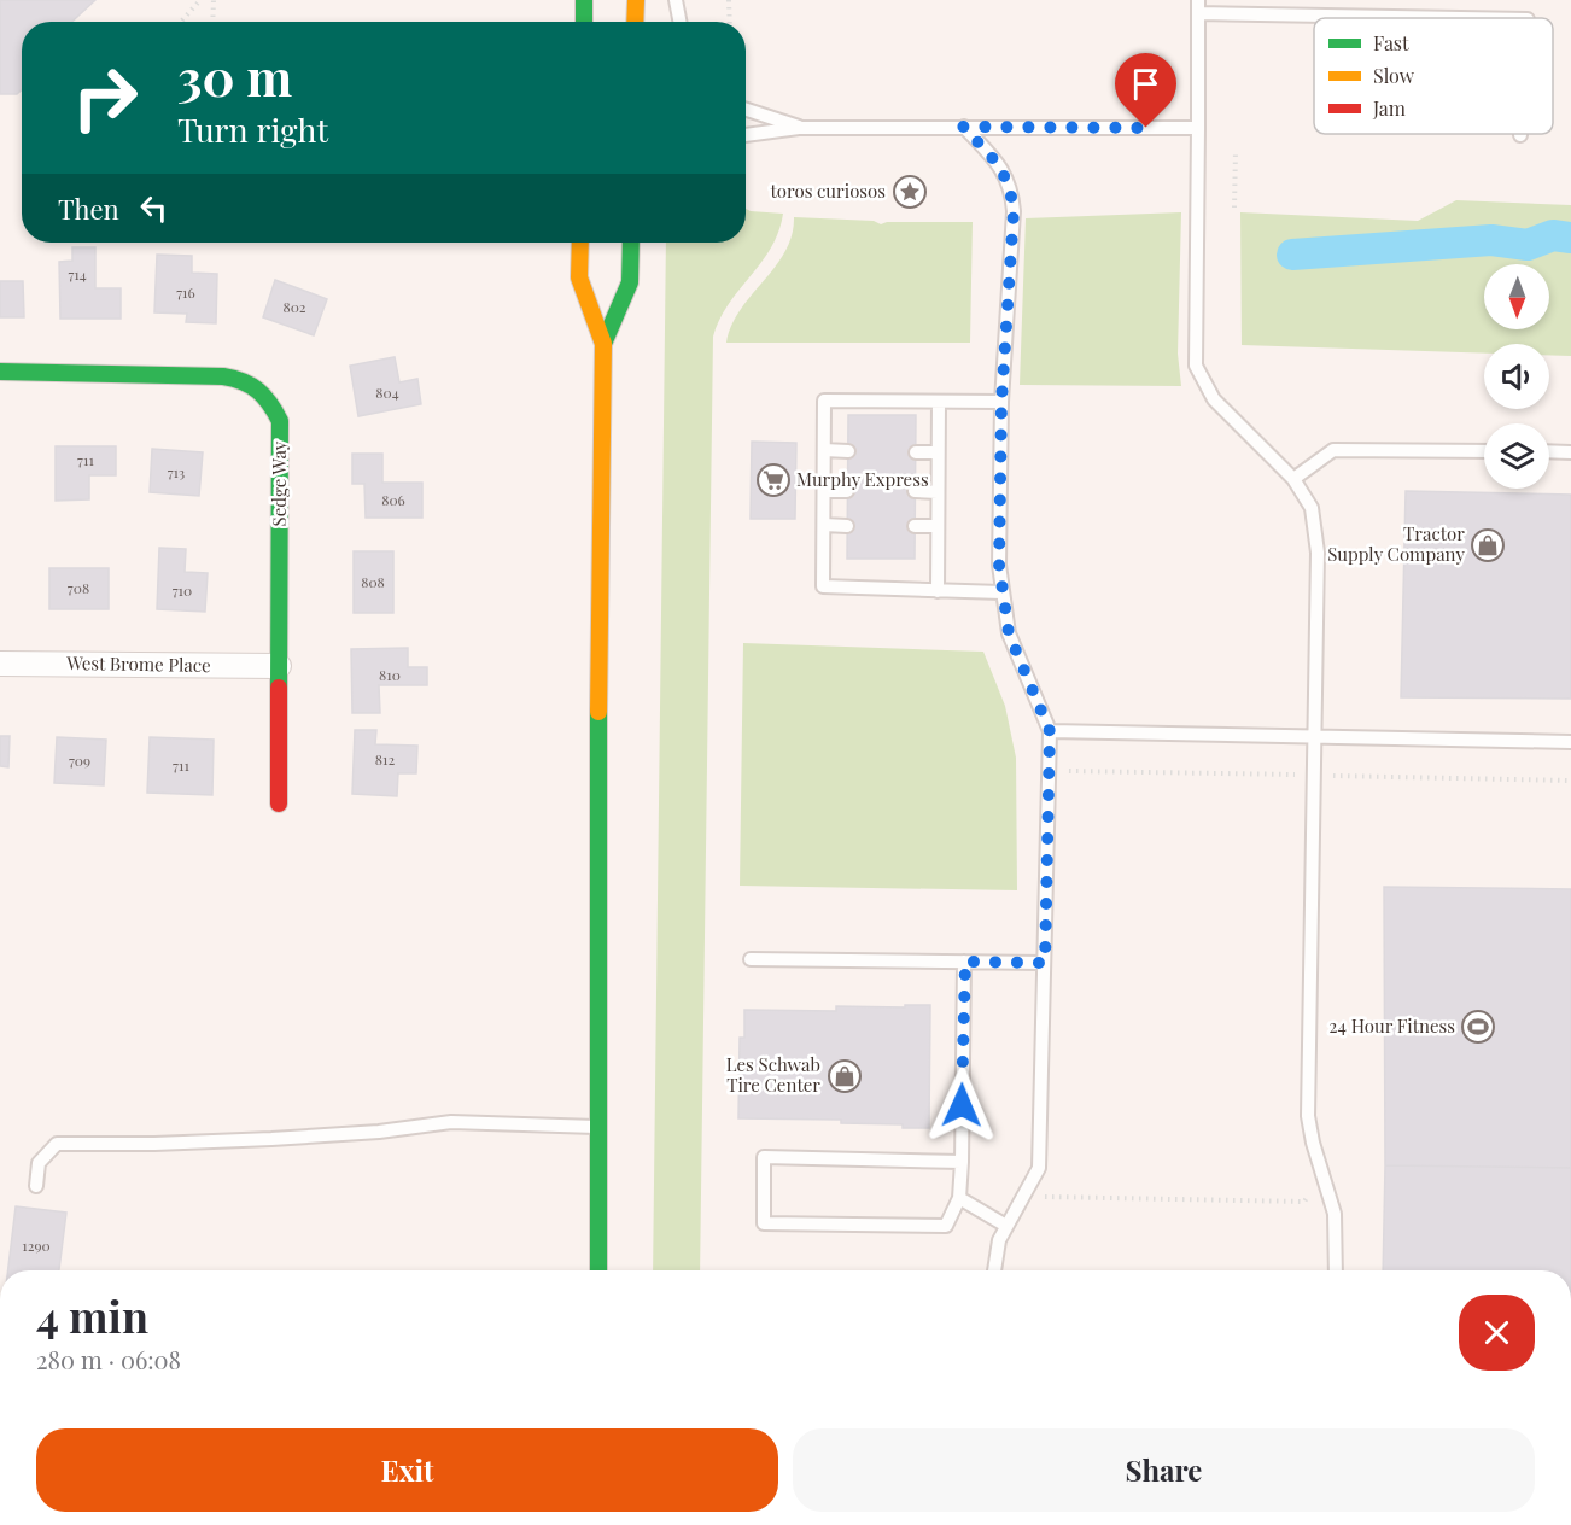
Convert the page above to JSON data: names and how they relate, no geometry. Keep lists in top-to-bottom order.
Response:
{
  "streets": {
    "main road": ["Sedge Way"],
    "street": ["West Brome Place"]
  },
  "crossings": [
    ["Sedge Way", "West Brome Place"]
  ],
  "places": {
    "place": ["toros curiosos"],
    "supermarket": ["Murphy Express"],
    "shop": ["Tractor Supply Company", "Les Schwab Tire Center"],
    "sports": ["24 Hour Fitness"]
  },
  "house_numbers": [
    "714",
    "716",
    "802",
    "804",
    "711",
    "713",
    "806",
    "808",
    "708",
    "710",
    "810",
    "812",
    "709",
    "711",
    "1290"
  ],
  "legend": ["Fast", "Slow", "Jam"],
  "north": "bottom",
  "page": {
    "turn": ["30 m", "Turn right"],
    "then": "Then",
    "heading": ["4 min", "280 m · 06:08"],
    "buttons": ["Exit", "Share"]
  }
}
